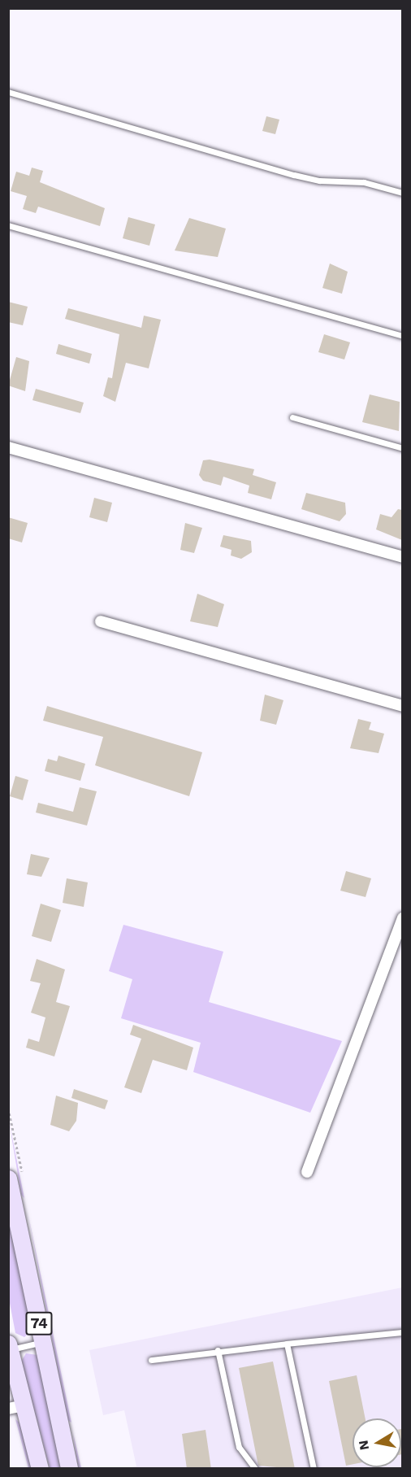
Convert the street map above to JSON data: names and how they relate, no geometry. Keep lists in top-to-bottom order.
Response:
{
  "streets": {
    "main road": ["74"]
  },
  "north": "left"
}
